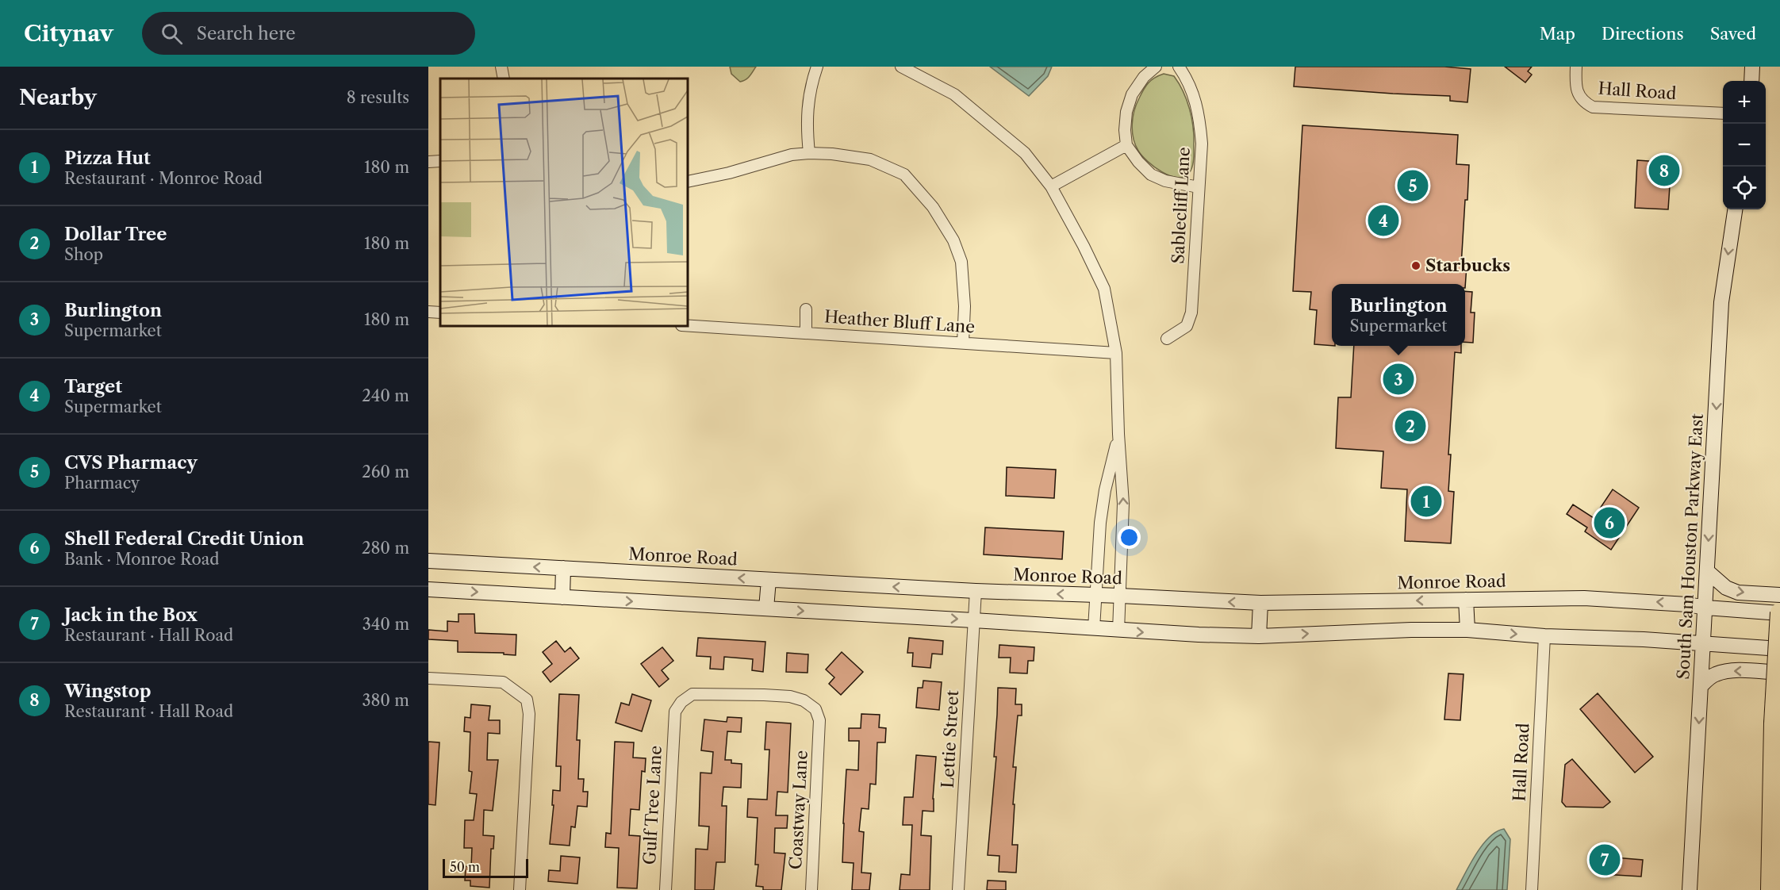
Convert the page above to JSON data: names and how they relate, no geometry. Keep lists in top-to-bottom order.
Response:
{
  "streets": {
    "main road": ["South Sam Houston Parkway East", "Monroe Road"],
    "street": [
      "Hall Road",
      "Sablecliff Lane",
      "Heather Bluff Lane",
      "Lettie Street",
      "Gulf Tree Lane",
      "Coastway Lane"
    ]
  },
  "crossings": [
    ["South Sam Houston Parkway East", "Monroe Road"],
    ["Monroe Road", "Lettie Street"],
    ["Gulf Tree Lane", "Coastway Lane"]
  ],
  "one_way": ["South Sam Houston Parkway East"],
  "places": ["Starbucks"],
  "scale_bar": "50 m",
  "page": {
    "header": "Citynav",
    "search": "Search here",
    "nav": ["Map", "Directions", "Saved"],
    "heading": ["Nearby", "8 results"],
    "map_buttons": ["+", "−"],
    "list": [
      {
        "mark": "1",
        "name": "Pizza Hut",
        "note": "Restaurant · Monroe Road",
        "value": "180 m"
      },
      {
        "mark": "2",
        "name": "Dollar Tree",
        "note": "Shop",
        "value": "180 m"
      },
      {
        "mark": "3",
        "name": "Burlington",
        "note": "Supermarket",
        "value": "180 m"
      },
      {
        "mark": "4",
        "name": "Target",
        "note": "Supermarket",
        "value": "240 m"
      },
      {
        "mark": "5",
        "name": "CVS Pharmacy",
        "note": "Pharmacy",
        "value": "260 m"
      },
      {
        "mark": "6",
        "name": "Shell Federal Credit Union",
        "note": "Bank · Monroe Road",
        "value": "280 m"
      },
      {
        "mark": "7",
        "name": "Jack in the Box",
        "note": "Restaurant · Hall Road",
        "value": "340 m"
      },
      {
        "mark": "8",
        "name": "Wingstop",
        "note": "Restaurant · Hall Road",
        "value": "380 m"
      }
    ],
    "pins": [
      "8",
      "5",
      "4",
      "3",
      "2",
      "1",
      "6",
      "7"
    ],
    "popup": ["Burlington", "Supermarket"],
    "scale": "50 m"
  }
}
